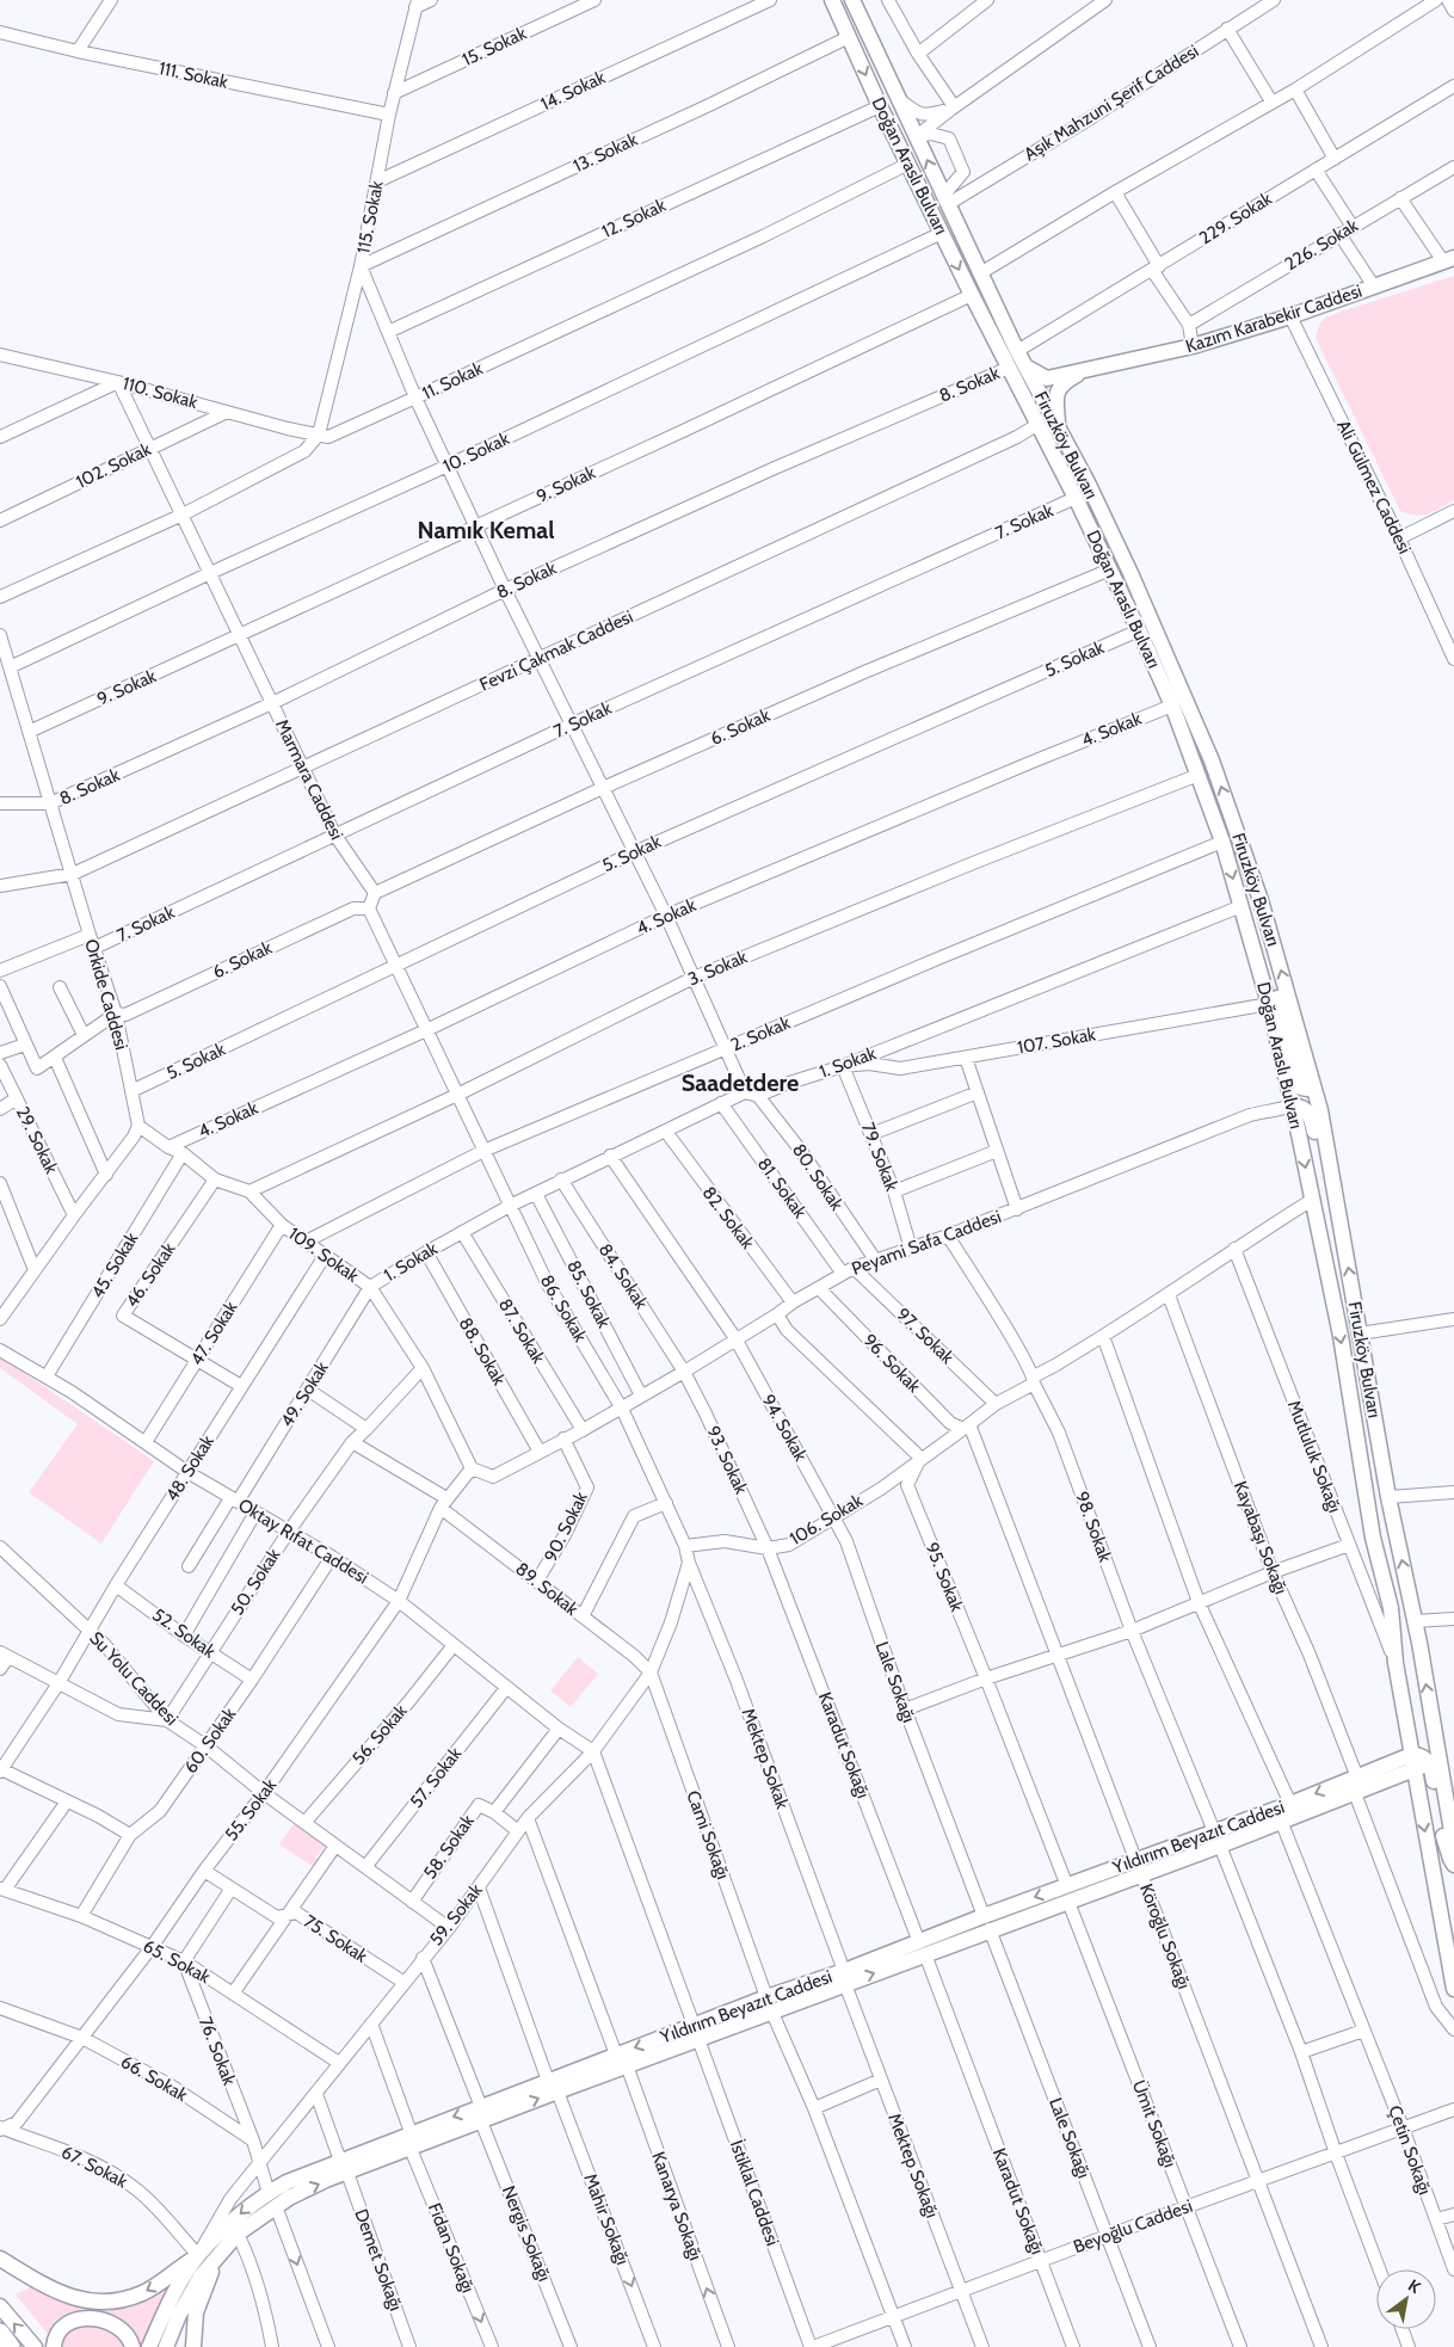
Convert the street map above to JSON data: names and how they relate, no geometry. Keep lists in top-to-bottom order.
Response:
{
  "streets": {
    "main road": [
      "Doğan Araslı Bulvarı",
      "Kazım Karabekir Caddesi",
      "Firuzköy Bulvarı",
      "Yıldırım Beyazıt Caddesi"
    ],
    "street": [
      "15. Sokak",
      "111. Sokak",
      "14. Sokak",
      "Aşık Mahzuni Şerif Caddesi",
      "13. Sokak",
      "115. Sokak",
      "12. Sokak",
      "229. Sokak",
      "226. Sokak",
      "11. Sokak",
      "8. Sokak",
      "110. Sokak",
      "10. Sokak",
      "102. Sokak",
      "9. Sokak",
      "Ali Gülmez Caddesi",
      "7. Sokak",
      "Fevzi Çakmak Caddesi",
      "5. Sokak",
      "6. Sokak",
      "4. Sokak",
      "Marmara Caddesi",
      "3. Sokak",
      "Orkide Caddesi",
      "2. Sokak",
      "107. Sokak",
      "1. Sokak",
      "29. Sokak",
      "79. Sokak",
      "80. Sokak",
      "81. Sokak",
      "82. Sokak",
      "Peyami Safa Caddesi",
      "109. Sokak",
      "45. Sokak",
      "46. Sokak",
      "84. Sokak",
      "85. Sokak",
      "86. Sokak",
      "87. Sokak",
      "47. Sokak",
      "97. Sokak",
      "88. Sokak",
      "96. Sokak",
      "49. Sokak",
      "94. Sokak",
      "Mutluluk Sokağı",
      "93. Sokak",
      "48. Sokak",
      "106. Sokak",
      "90. Sokak",
      "98. Sokak",
      "Kayabaşı Sokağı",
      "Oktay Rıfat Caddesi",
      "95. Sokak",
      "50. Sokak",
      "89. Sokak",
      "52. Sokak",
      "Su Yolu Caddesi",
      "Lale Sokağı",
      "56. Sokak",
      "60. Sokak",
      "Karadut Sokağı",
      "Mektep Sokak",
      "57. Sokak",
      "55. Sokak",
      "Cami Sokağı",
      "58. Sokak",
      "59. Sokak",
      "Köroğlu Sokağı",
      "75. Sokak",
      "65. Sokak",
      "76. Sokak",
      "66. Sokak",
      "Ümit Sokağı",
      "Çetin Sokağı",
      "Mektep Sokağı",
      "67. Sokak",
      "İstiklal Caddesi",
      "Kanarya Sokağı",
      "Mahir Sokağı",
      "Beyoğlu Caddesi",
      "Nergis Sokağı",
      "Fidan Sokağı",
      "Demet Sokağı"
    ]
  },
  "crossings": [
    ["15. Sokak", "115. Sokak"],
    ["111. Sokak", "115. Sokak"],
    ["14. Sokak", "115. Sokak"],
    ["Aşık Mahzuni Şerif Caddesi", "Firuzköy Bulvarı"],
    ["13. Sokak", "Doğan Araslı Bulvarı"],
    ["13. Sokak", "115. Sokak"],
    ["Doğan Araslı Bulvarı", "12. Sokak"],
    ["Doğan Araslı Bulvarı", "11. Sokak"],
    ["Doğan Araslı Bulvarı", "8. Sokak"],
    ["Doğan Araslı Bulvarı", "Firuzköy Bulvarı"],
    ["Doğan Araslı Bulvarı", "10. Sokak"],
    ["Doğan Araslı Bulvarı", "9. Sokak"],
    ["Doğan Araslı Bulvarı", "7. Sokak"],
    ["Doğan Araslı Bulvarı", "Fevzi Çakmak Caddesi"],
    ["Doğan Araslı Bulvarı", "5. Sokak"],
    ["Doğan Araslı Bulvarı", "6. Sokak"],
    ["Doğan Araslı Bulvarı", "4. Sokak"],
    ["Doğan Araslı Bulvarı", "3. Sokak"],
    ["Doğan Araslı Bulvarı", "2. Sokak"],
    ["Doğan Araslı Bulvarı", "107. Sokak"],
    ["Doğan Araslı Bulvarı", "1. Sokak"],
    ["Doğan Araslı Bulvarı", "Peyami Safa Caddesi"],
    ["115. Sokak", "11. Sokak"],
    ["115. Sokak", "110. Sokak"],
    ["229. Sokak", "Firuzköy Bulvarı"],
    ["Kazım Karabekir Caddesi", "Firuzköy Bulvarı"],
    ["Kazım Karabekir Caddesi", "Ali Gülmez Caddesi"],
    ["11. Sokak", "110. Sokak"],
    ["8. Sokak", "Marmara Caddesi"],
    ["8. Sokak", "Orkide Caddesi"],
    ["110. Sokak", "102. Sokak"],
    ["110. Sokak", "Marmara Caddesi"],
    ["Firuzköy Bulvarı", "Mutluluk Sokağı"],
    ["Firuzköy Bulvarı", "Yıldırım Beyazıt Caddesi"],
    ["10. Sokak", "Marmara Caddesi"],
    ["10. Sokak", "Orkide Caddesi"],
    ["102. Sokak", "Marmara Caddesi"],
    ["9. Sokak", "Marmara Caddesi"],
    ["9. Sokak", "Orkide Caddesi"],
    ["7. Sokak", "Marmara Caddesi"],
    ["7. Sokak", "Orkide Caddesi"],
    ["Fevzi Çakmak Caddesi", "Marmara Caddesi"],
    ["Fevzi Çakmak Caddesi", "Orkide Caddesi"],
    ["5. Sokak", "Orkide Caddesi"],
    ["6. Sokak", "Marmara Caddesi"],
    ["6. Sokak", "Orkide Caddesi"],
    ["4. Sokak", "109. Sokak"],
    ["3. Sokak", "109. Sokak"],
    ["Orkide Caddesi", "109. Sokak"],
    ["2. Sokak", "109. Sokak"],
    ["107. Sokak", "1. Sokak"],
    ["107. Sokak", "79. Sokak"],
    ["1. Sokak", "79. Sokak"],
    ["1. Sokak", "80. Sokak"],
    ["1. Sokak", "81. Sokak"],
    ["1. Sokak", "82. Sokak"],
    ["1. Sokak", "109. Sokak"],
    ["1. Sokak", "84. Sokak"],
    ["1. Sokak", "85. Sokak"],
    ["1. Sokak", "86. Sokak"],
    ["1. Sokak", "87. Sokak"],
    ["1. Sokak", "88. Sokak"],
    ["1. Sokak", "49. Sokak"],
    ["1. Sokak", "94. Sokak"],
    ["79. Sokak", "Peyami Safa Caddesi"],
    ["80. Sokak", "Peyami Safa Caddesi"],
    ["81. Sokak", "Peyami Safa Caddesi"],
    ["82. Sokak", "Peyami Safa Caddesi"],
    ["Peyami Safa Caddesi", "109. Sokak"],
    ["Peyami Safa Caddesi", "84. Sokak"],
    ["Peyami Safa Caddesi", "85. Sokak"],
    ["Peyami Safa Caddesi", "86. Sokak"],
    ["Peyami Safa Caddesi", "87. Sokak"],
    ["Peyami Safa Caddesi", "97. Sokak"],
    ["Peyami Safa Caddesi", "88. Sokak"],
    ["Peyami Safa Caddesi", "96. Sokak"],
    ["Peyami Safa Caddesi", "94. Sokak"],
    ["Peyami Safa Caddesi", "93. Sokak"],
    ["Peyami Safa Caddesi", "90. Sokak"],
    ["Peyami Safa Caddesi", "98. Sokak"],
    ["Peyami Safa Caddesi", "55. Sokak"],
    ["109. Sokak", "45. Sokak"],
    ["109. Sokak", "46. Sokak"],
    ["109. Sokak", "47. Sokak"],
    ["109. Sokak", "49. Sokak"],
    ["109. Sokak", "48. Sokak"],
    ["109. Sokak", "50. Sokak"],
    ["109. Sokak", "55. Sokak"],
    ["45. Sokak", "Oktay Rıfat Caddesi"],
    ["46. Sokak", "47. Sokak"],
    ["46. Sokak", "48. Sokak"],
    ["84. Sokak", "93. Sokak"],
    ["86. Sokak", "Mektep Sokak"],
    ["47. Sokak", "Oktay Rıfat Caddesi"],
    ["97. Sokak", "106. Sokak"],
    ["96. Sokak", "106. Sokak"],
    ["96. Sokak", "Köroğlu Sokağı"],
    ["49. Sokak", "Oktay Rıfat Caddesi"],
    ["94. Sokak", "106. Sokak"],
    ["94. Sokak", "Lale Sokağı"],
    ["Mutluluk Sokağı", "106. Sokak"],
    ["93. Sokak", "106. Sokak"],
    ["93. Sokak", "Karadut Sokağı"],
    ["48. Sokak", "Oktay Rıfat Caddesi"],
    ["48. Sokak", "52. Sokak"],
    ["48. Sokak", "Su Yolu Caddesi"],
    ["106. Sokak", "98. Sokak"],
    ["106. Sokak", "Kayabaşı Sokağı"],
    ["106. Sokak", "95. Sokak"],
    ["106. Sokak", "Lale Sokağı"],
    ["106. Sokak", "Karadut Sokağı"],
    ["106. Sokak", "Mektep Sokak"],
    ["106. Sokak", "Köroğlu Sokağı"],
    ["90. Sokak", "89. Sokak"],
    ["98. Sokak", "Yıldırım Beyazıt Caddesi"],
    ["Kayabaşı Sokağı", "Yıldırım Beyazıt Caddesi"],
    ["Oktay Rıfat Caddesi", "50. Sokak"],
    ["Oktay Rıfat Caddesi", "56. Sokak"],
    ["Oktay Rıfat Caddesi", "60. Sokak"],
    ["Oktay Rıfat Caddesi", "57. Sokak"],
    ["Oktay Rıfat Caddesi", "55. Sokak"],
    ["Oktay Rıfat Caddesi", "58. Sokak"],
    ["Oktay Rıfat Caddesi", "59. Sokak"],
    ["Oktay Rıfat Caddesi", "İstiklal Caddesi"],
    ["95. Sokak", "Yıldırım Beyazıt Caddesi"],
    ["50. Sokak", "89. Sokak"],
    ["50. Sokak", "52. Sokak"],
    ["50. Sokak", "Su Yolu Caddesi"],
    ["89. Sokak", "55. Sokak"],
    ["89. Sokak", "Cami Sokağı"],
    ["89. Sokak", "59. Sokak"],
    ["52. Sokak", "60. Sokak"],
    ["Su Yolu Caddesi", "56. Sokak"],
    ["Su Yolu Caddesi", "60. Sokak"],
    ["Su Yolu Caddesi", "57. Sokak"],
    ["Su Yolu Caddesi", "55. Sokak"],
    ["Su Yolu Caddesi", "58. Sokak"],
    ["Su Yolu Caddesi", "59. Sokak"],
    ["Lale Sokağı", "Yıldırım Beyazıt Caddesi"],
    ["Lale Sokağı", "Beyoğlu Caddesi"],
    ["60. Sokak", "65. Sokak"],
    ["Karadut Sokağı", "Yıldırım Beyazıt Caddesi"],
    ["Karadut Sokağı", "Beyoğlu Caddesi"],
    ["Mektep Sokak", "Yıldırım Beyazıt Caddesi"],
    ["Mektep Sokak", "59. Sokak"],
    ["Mektep Sokak", "Mektep Sokağı"],
    ["55. Sokak", "75. Sokak"],
    ["55. Sokak", "65. Sokak"],
    ["55. Sokak", "66. Sokak"],
    ["55. Sokak", "67. Sokak"],
    ["Cami Sokağı", "Yıldırım Beyazıt Caddesi"],
    ["Cami Sokağı", "59. Sokak"],
    ["Yıldırım Beyazıt Caddesi", "59. Sokak"],
    ["Yıldırım Beyazıt Caddesi", "Köroğlu Sokağı"],
    ["Yıldırım Beyazıt Caddesi", "Ümit Sokağı"],
    ["Yıldırım Beyazıt Caddesi", "Çetin Sokağı"],
    ["Yıldırım Beyazıt Caddesi", "Mektep Sokağı"],
    ["Yıldırım Beyazıt Caddesi", "67. Sokak"],
    ["Yıldırım Beyazıt Caddesi", "İstiklal Caddesi"],
    ["Yıldırım Beyazıt Caddesi", "Kanarya Sokağı"],
    ["Yıldırım Beyazıt Caddesi", "Mahir Sokağı"],
    ["Yıldırım Beyazıt Caddesi", "Nergis Sokağı"],
    ["Yıldırım Beyazıt Caddesi", "Fidan Sokağı"],
    ["Yıldırım Beyazıt Caddesi", "Demet Sokağı"],
    ["59. Sokak", "75. Sokak"],
    ["59. Sokak", "65. Sokak"],
    ["59. Sokak", "67. Sokak"],
    ["59. Sokak", "İstiklal Caddesi"],
    ["59. Sokak", "Kanarya Sokağı"],
    ["59. Sokak", "Mahir Sokağı"],
    ["59. Sokak", "Nergis Sokağı"],
    ["59. Sokak", "Demet Sokağı"],
    ["Köroğlu Sokağı", "Beyoğlu Caddesi"],
    ["65. Sokak", "76. Sokak"],
    ["76. Sokak", "66. Sokak"],
    ["Ümit Sokağı", "Beyoğlu Caddesi"],
    ["Çetin Sokağı", "Beyoğlu Caddesi"],
    ["Mektep Sokağı", "Beyoğlu Caddesi"],
    ["İstiklal Caddesi", "Beyoğlu Caddesi"]
  ],
  "one_way": ["Kanarya Sokağı", "Mahir Sokağı", "Fidan Sokağı"],
  "districts": ["Namık Kemal", "Saadetdere"],
  "north": "top right"
}
